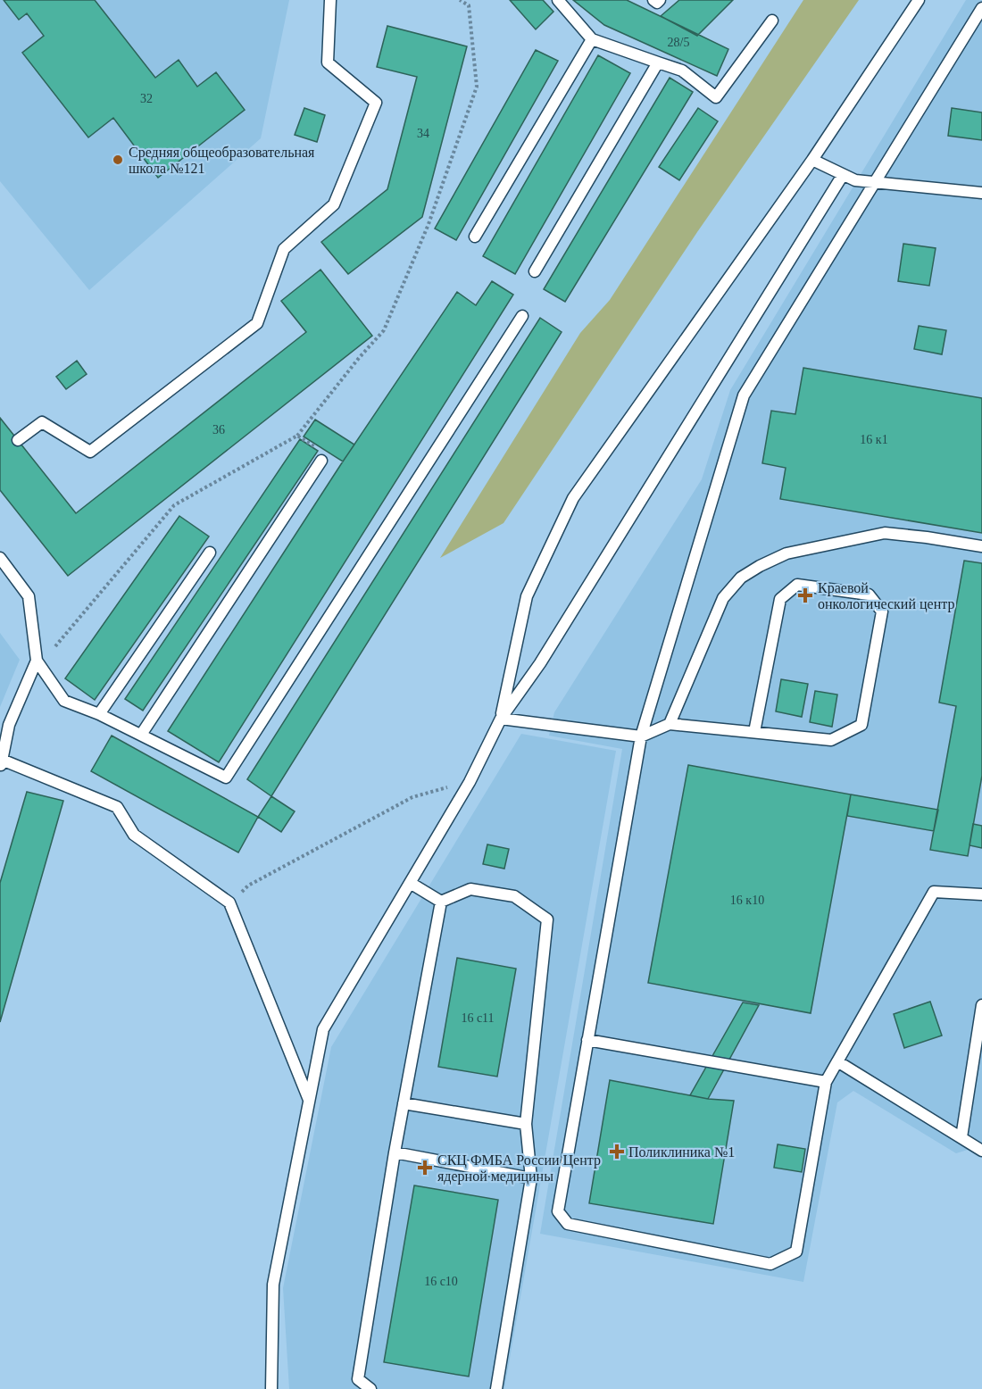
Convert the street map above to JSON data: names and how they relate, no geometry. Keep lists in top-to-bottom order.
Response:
{
  "places": {
    "other": ["Средняя общеобразовательная школа №121"],
    "health": ["Краевой онкологический центр", "Поликлиника №1", "СКЦ ФМБА России Центр ядерной медицины"]
  },
  "house_numbers": [
    "28/5",
    "32",
    "34",
    "36",
    "16 к1",
    "16 к10",
    "16 с11",
    "16 с10"
  ]
}
